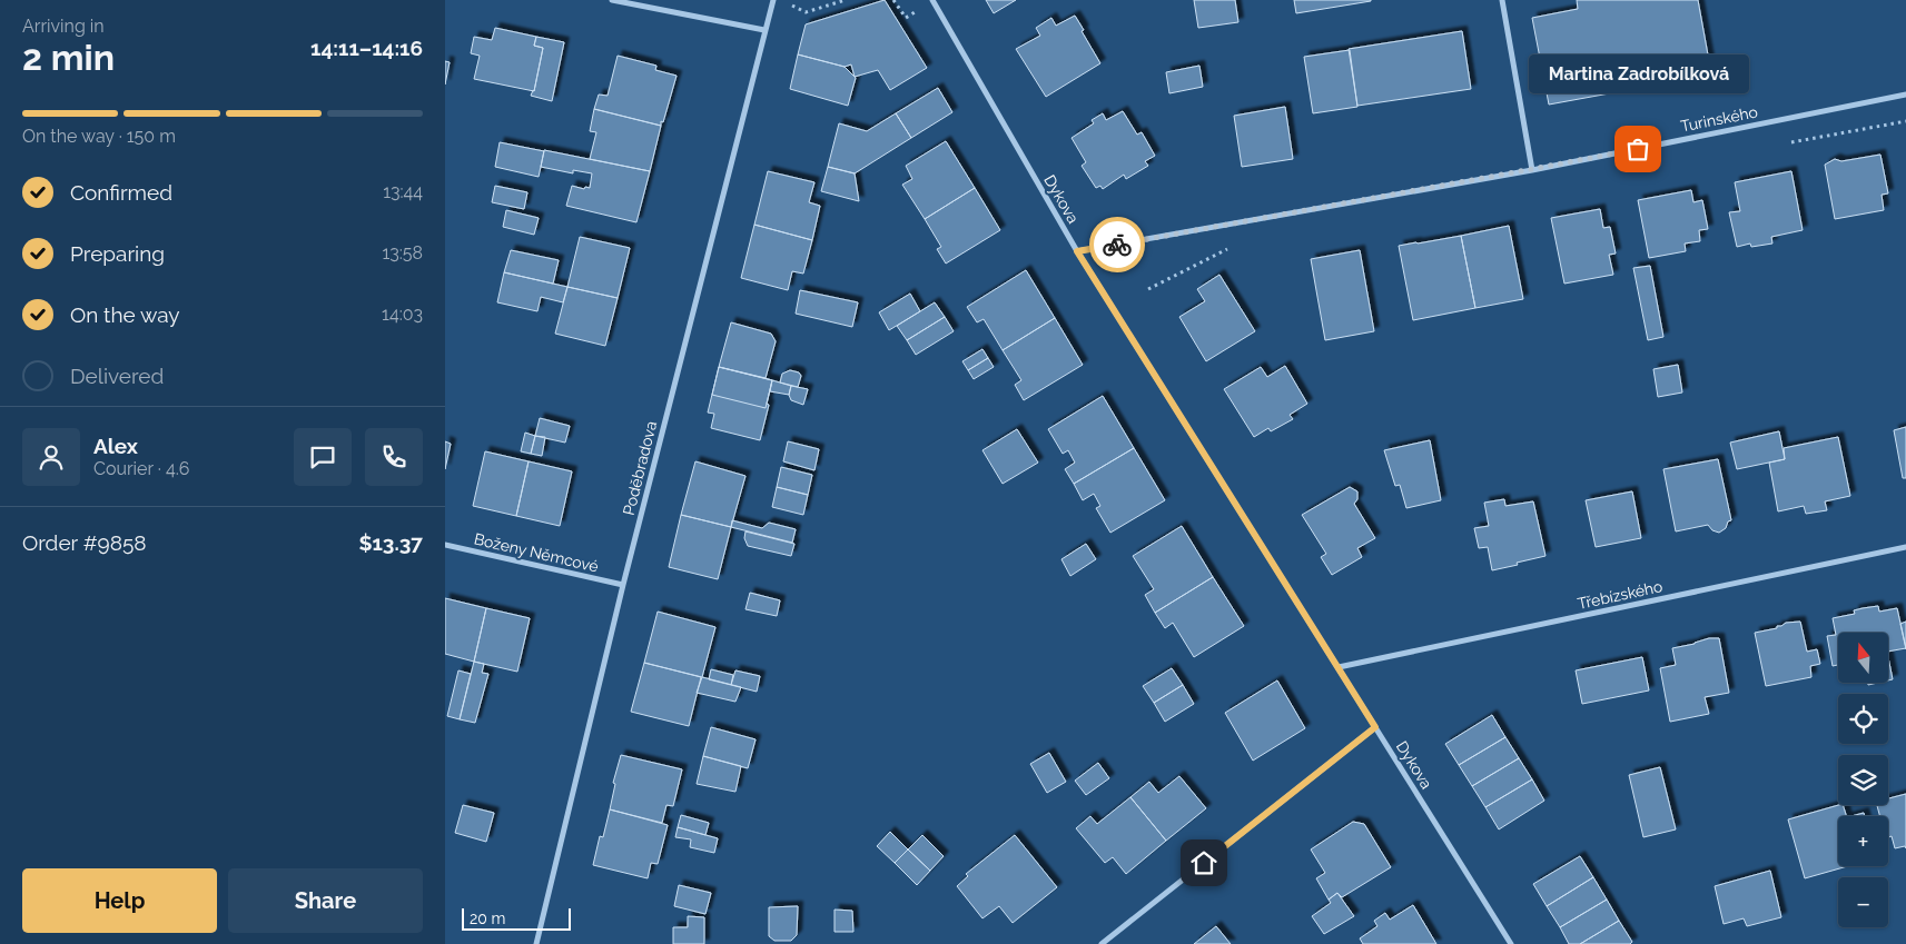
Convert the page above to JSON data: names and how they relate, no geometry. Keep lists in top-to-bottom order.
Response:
{
  "streets": {
    "street": [
      "Turinského",
      "Dykova",
      "Poděbradova",
      "Boženy Němcové",
      "Třebízského"
    ]
  },
  "crossings": [
    ["Turinského", "Dykova"],
    ["Dykova", "Třebízského"],
    ["Poděbradova", "Boženy Němcové"]
  ],
  "places": ["Martina Zadrobílková"],
  "scale_bar": "20 m",
  "north": "top",
  "page": {
    "heading": ["2 min", "Arriving in", "14:11–14:16"],
    "panel": [
      "Alex",
      "Courier · 4.6",
      "Order #9858",
      "$13.37"
    ],
    "bubble": "Martina Zadrobílková",
    "bar": "On the way · 150 m",
    "list": [
      ["Confirmed", "13:44"],
      ["Preparing", "13:58"],
      ["On the way", "14:03"],
      "Delivered"
    ],
    "map_buttons": ["+", "−"],
    "buttons": ["Help", "Share"],
    "scale": "20 m"
  }
}
